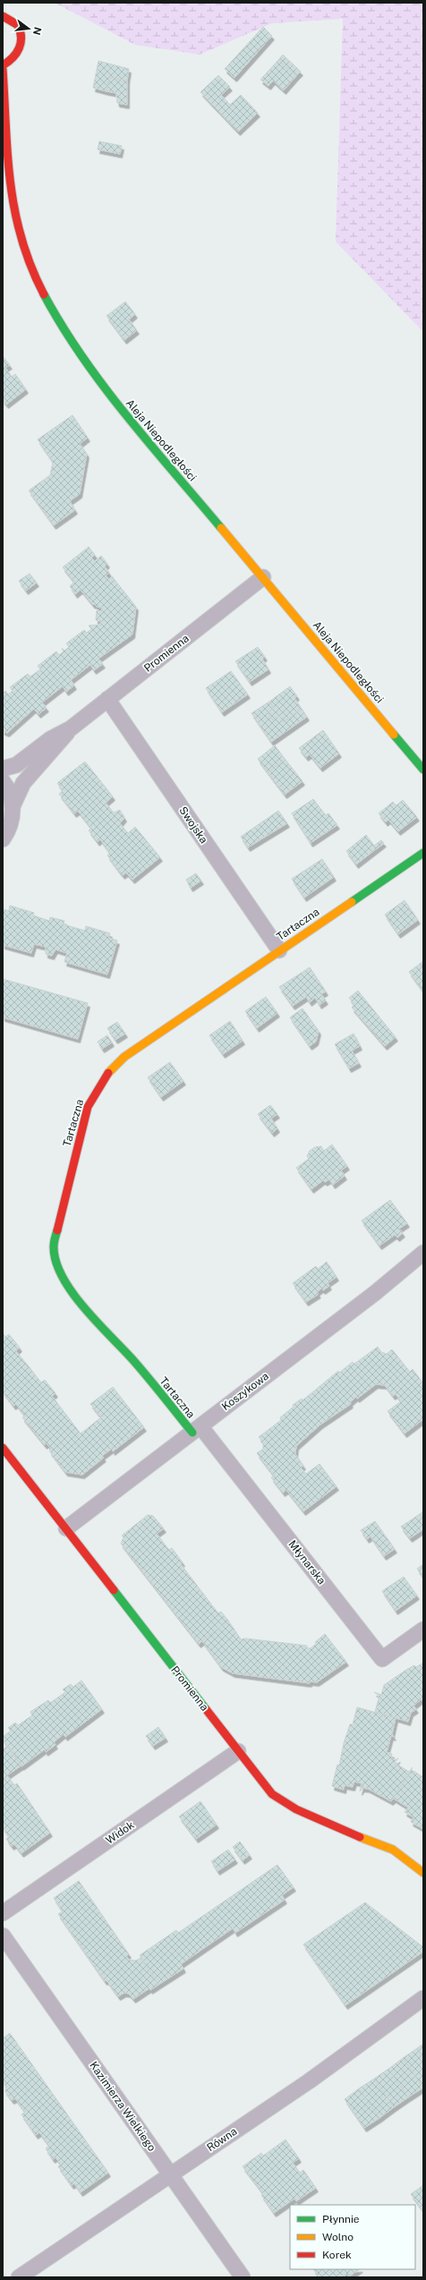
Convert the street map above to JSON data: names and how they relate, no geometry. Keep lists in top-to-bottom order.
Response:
{
  "streets": {
    "street": [
      "Aleja Niepodległości",
      "Promienna",
      "Swojska",
      "Tartaczna",
      "Koszykowa",
      "Młynarska",
      "Widok",
      "Kazimierza Wielkiego",
      "Równa"
    ]
  },
  "crossings": [
    ["Aleja Niepodległości", "Promienna"],
    ["Promienna", "Swojska"],
    ["Promienna", "Koszykowa"],
    ["Promienna", "Widok"],
    ["Swojska", "Tartaczna"],
    ["Tartaczna", "Koszykowa"],
    ["Tartaczna", "Młynarska"],
    ["Koszykowa", "Młynarska"],
    ["Kazimierza Wielkiego", "Równa"]
  ],
  "legend": ["Płynnie", "Wolno", "Korek"],
  "north": "right"
}
